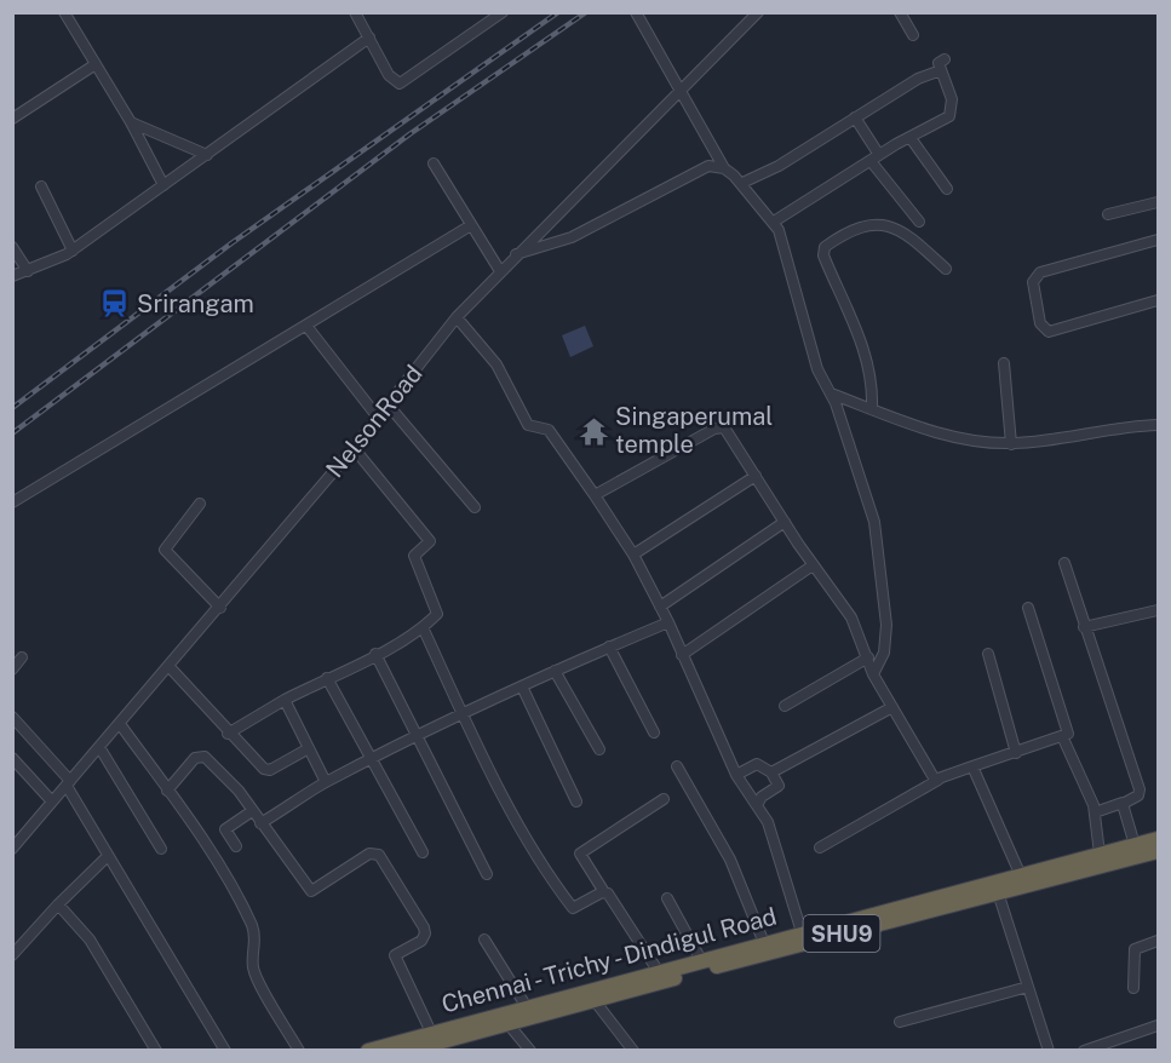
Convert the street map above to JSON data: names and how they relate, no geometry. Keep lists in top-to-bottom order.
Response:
{
  "streets": {
    "highway": ["SHU9", "Chennai - Trichy - Dindigul Road"],
    "street": ["NelsonRoad"]
  },
  "places": {
    "station": ["Srirangam"],
    "temple": ["Singaperumal temple"]
  }
}
